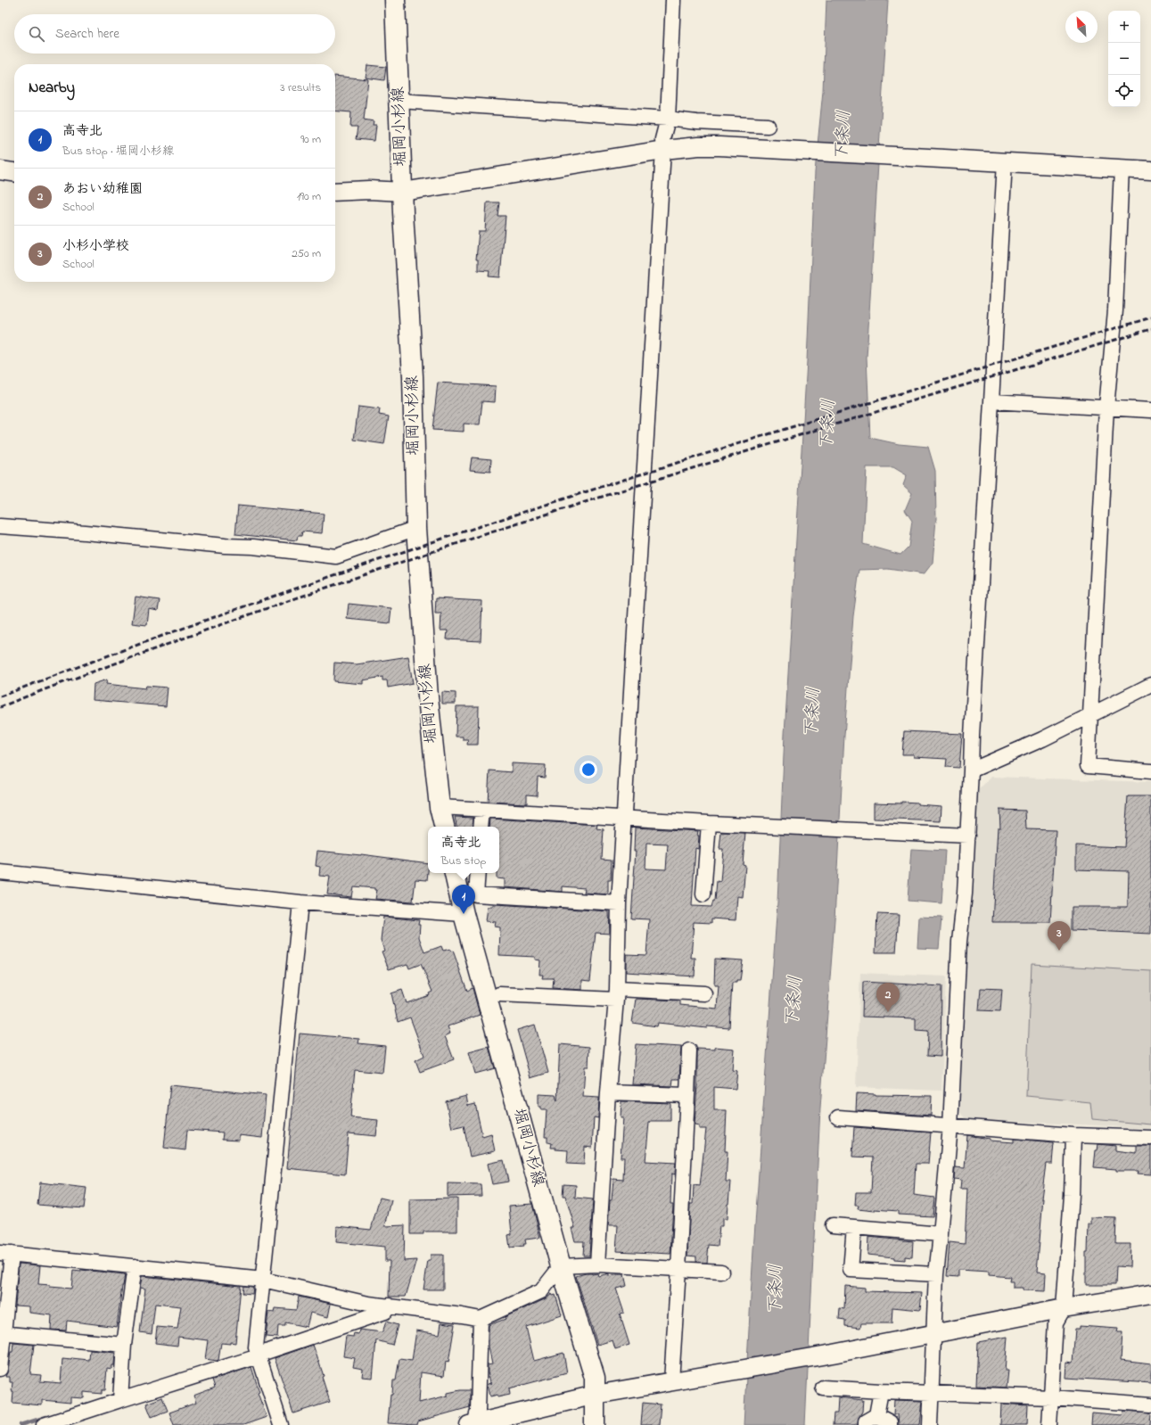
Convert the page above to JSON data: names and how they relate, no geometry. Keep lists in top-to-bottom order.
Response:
{
  "streets": {
    "main road": ["堀岡小杉線"]
  },
  "water": ["下条川"],
  "north": "top left",
  "page": {
    "map_buttons": ["+", "−"],
    "search": "Search here",
    "heading": ["Nearby", "3 results"],
    "list": [
      {
        "mark": "1",
        "name": "高寺北",
        "note": "Bus stop · 堀岡小杉線",
        "value": "90 m"
      },
      {
        "mark": "2",
        "name": "あおい幼稚園",
        "note": "School",
        "value": "190 m"
      },
      {
        "mark": "3",
        "name": "小杉小学校",
        "note": "School",
        "value": "250 m"
      }
    ],
    "popup": ["高寺北", "Bus stop"],
    "pins": ["1", "3", "2"]
  }
}
